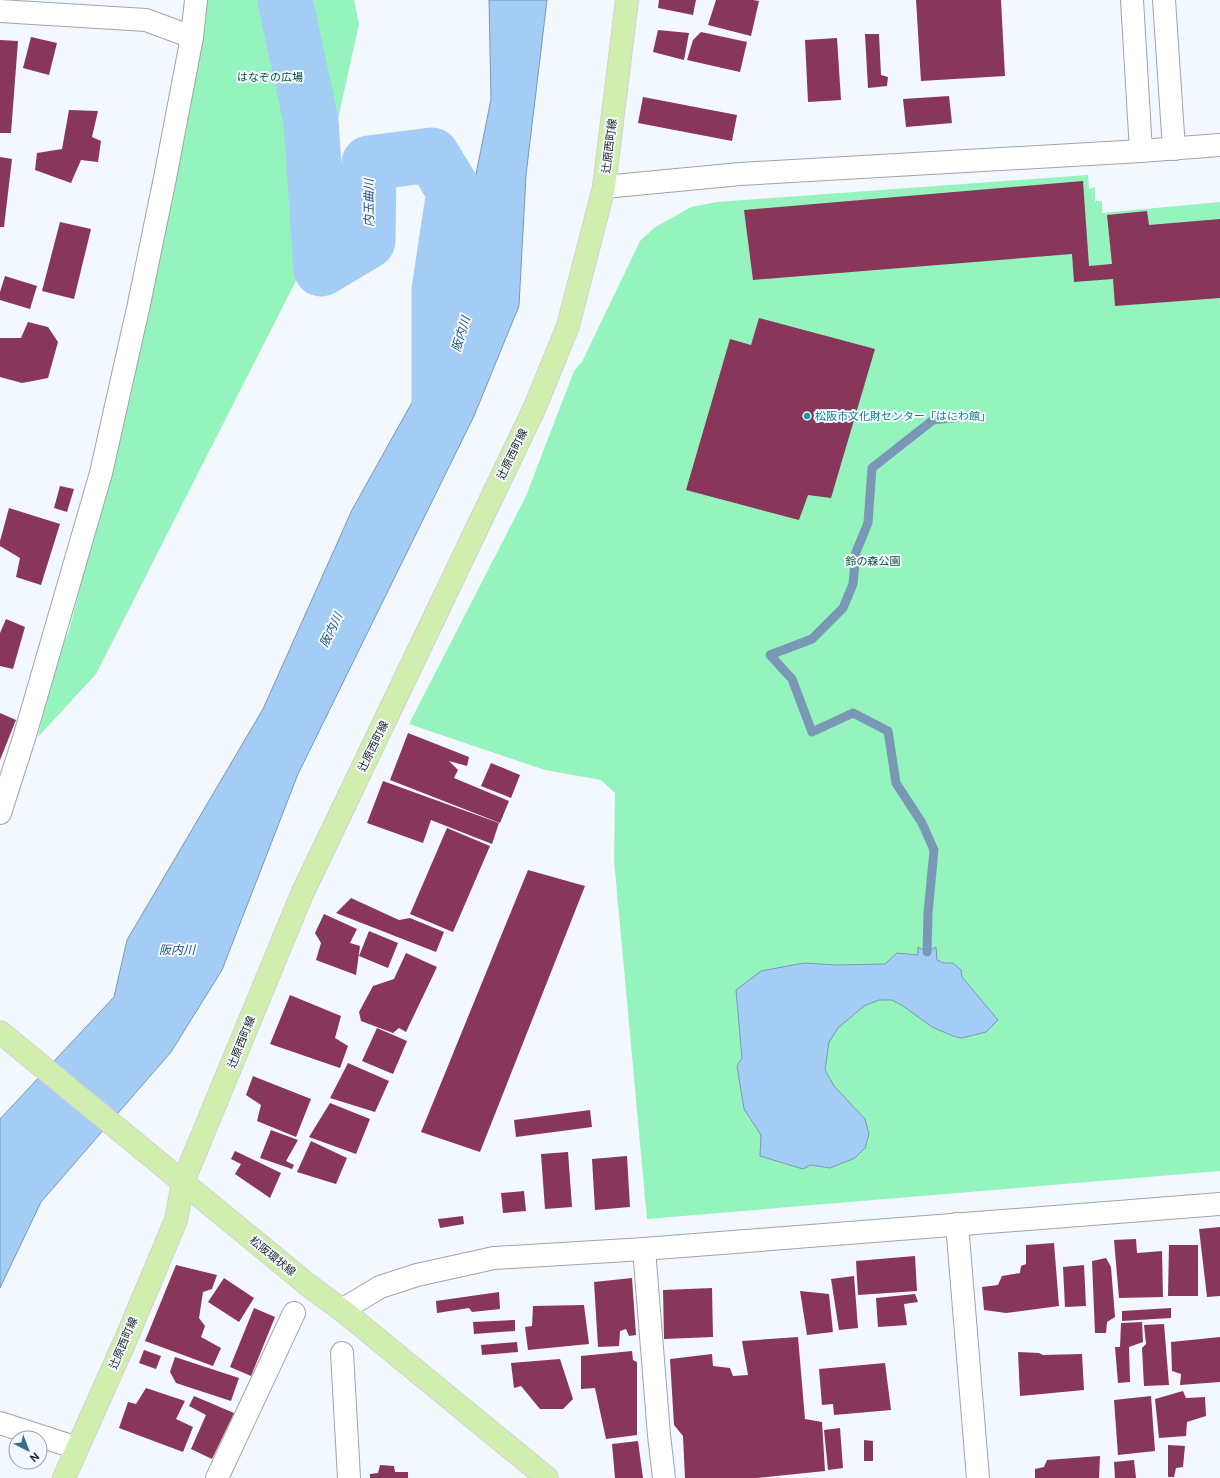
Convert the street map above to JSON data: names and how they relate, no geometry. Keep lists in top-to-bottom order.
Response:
{
  "streets": {
    "main road": ["辻原西町線", "松阪環状線"]
  },
  "crossings": [
    ["辻原西町線", "松阪環状線"]
  ],
  "water": ["内玉曲川", "阪内川"],
  "parks": ["はなぞの広場", "鈴の森公園"],
  "places": ["松阪市文化財センター「はにわ館」"],
  "north": "bottom right"
}
